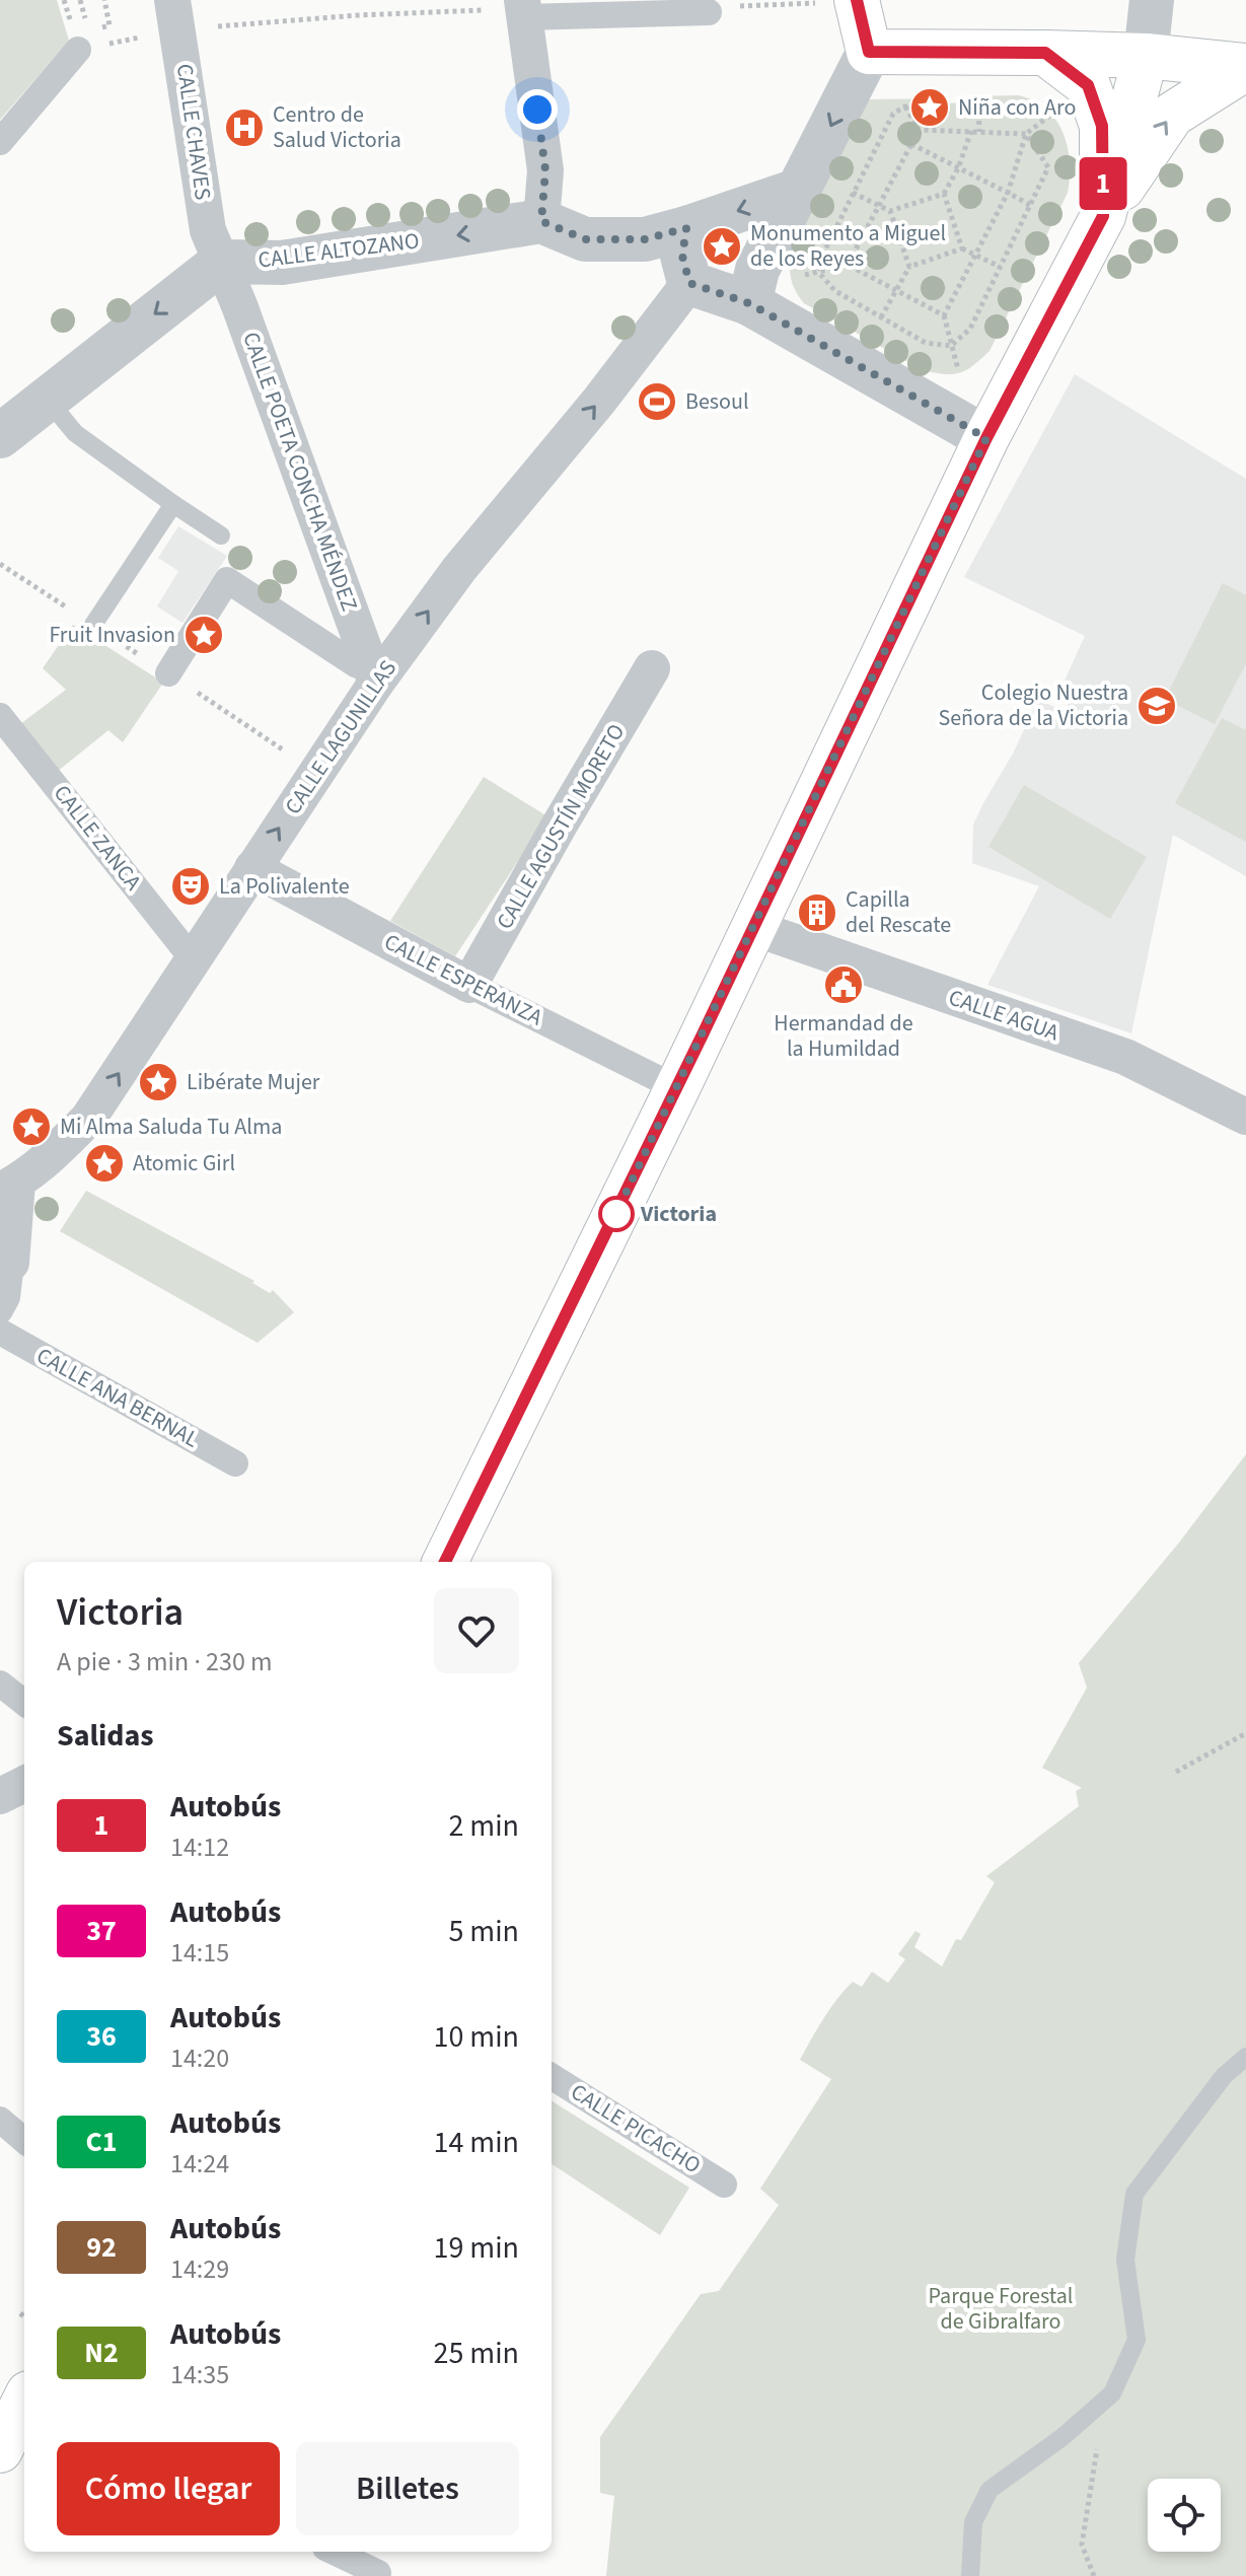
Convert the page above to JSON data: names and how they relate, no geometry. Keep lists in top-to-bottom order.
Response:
{
  "streets": {
    "street": [
      "CALLE CHAVES",
      "CALLE ALTOZANO",
      "CALLE POETA CONCHA MÉNDEZ",
      "CALLE LAGUNILLAS",
      "CALLE AGUSTÍN MORETO",
      "CALLE ZANCA",
      "CALLE ESPERANZA",
      "CALLE AGUA",
      "CALLE ANA BERNAL",
      "CALLE PICACHO"
    ]
  },
  "crossings": [
    ["CALLE CHAVES", "CALLE ALTOZANO"],
    ["CALLE CHAVES", "CALLE POETA CONCHA MÉNDEZ"],
    ["CALLE ALTOZANO", "CALLE POETA CONCHA MÉNDEZ"],
    ["CALLE POETA CONCHA MÉNDEZ", "CALLE LAGUNILLAS"],
    ["CALLE LAGUNILLAS", "CALLE ZANCA"],
    ["CALLE LAGUNILLAS", "CALLE ESPERANZA"],
    ["CALLE AGUSTÍN MORETO", "CALLE ESPERANZA"]
  ],
  "one_way": ["CALLE ALTOZANO", "CALLE LAGUNILLAS"],
  "parks": ["Parque Forestal de Gibralfaro"],
  "places": {
    "place": [
      "Niña con Aro",
      "Monumento a Miguel de los Reyes",
      "Fruit Invasion",
      "Libérate Mujer",
      "Mi Alma Saluda Tu Alma",
      "Atomic Girl"
    ],
    "hospital": ["Centro de Salud Victoria"],
    "sports": ["Besoul"],
    "school or university": ["Colegio Nuestra Señora de la Victoria"],
    "theatre": ["La Polivalente"],
    "building": ["Capilla del Rescate"],
    "public building": ["Hermandad de la Humildad"],
    "other": ["Victoria"]
  },
  "lines": ["bus line 1"],
  "page": {
    "on_map": "1",
    "heading": [
      ["Victoria", "A pie · 3 min · 230 m"],
      "Salidas"
    ],
    "list": [
      {
        "mark": "1",
        "name": "Autobús",
        "note": "14:12",
        "value": "2 min"
      },
      {
        "mark": "37",
        "name": "Autobús",
        "note": "14:15",
        "value": "5 min"
      },
      {
        "mark": "36",
        "name": "Autobús",
        "note": "14:20",
        "value": "10 min"
      },
      {
        "mark": "C1",
        "name": "Autobús",
        "note": "14:24",
        "value": "14 min"
      },
      {
        "mark": "92",
        "name": "Autobús",
        "note": "14:29",
        "value": "19 min"
      },
      {
        "mark": "N2",
        "name": "Autobús",
        "note": "14:35",
        "value": "25 min"
      }
    ],
    "buttons": ["Cómo llegar", "Billetes"]
  }
}
